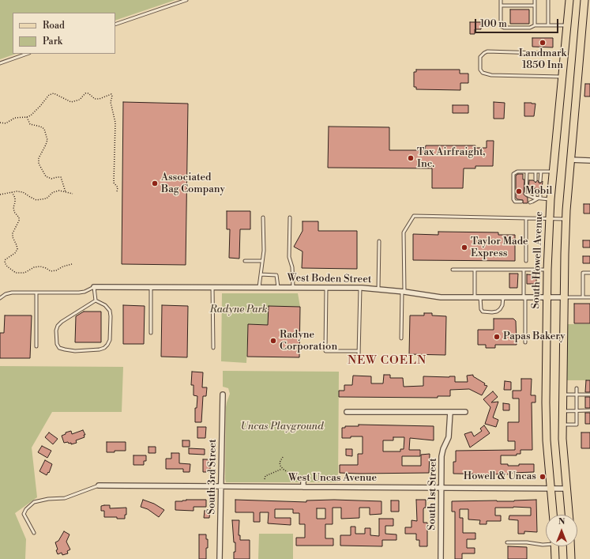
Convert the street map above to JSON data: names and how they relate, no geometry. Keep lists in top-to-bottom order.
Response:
{
  "streets": {
    "main road": ["South Howell Avenue"],
    "street": [
      "West Boden Street",
      "South 3rd Street",
      "West Uncas Avenue",
      "South 1st Street"
    ]
  },
  "crossings": [
    ["South Howell Avenue", "West Boden Street"],
    ["South Howell Avenue", "West Uncas Avenue"],
    ["South 3rd Street", "West Uncas Avenue"],
    ["West Uncas Avenue", "South 1st Street"]
  ],
  "districts": ["NEW COELN"],
  "parks": ["Radyne Park", "Uncas Playground"],
  "places": [
    "Landmark 1850 Inn",
    "Tax Airfraight, Inc.",
    "Associated Bag Company",
    "Mobil",
    "Taylor Made Express",
    "Papas Bakery",
    "Radyne Corporation",
    "Howell & Uncas"
  ],
  "legend": ["Road", "Park"],
  "scale_bar": "100 m",
  "north": "top"
}
